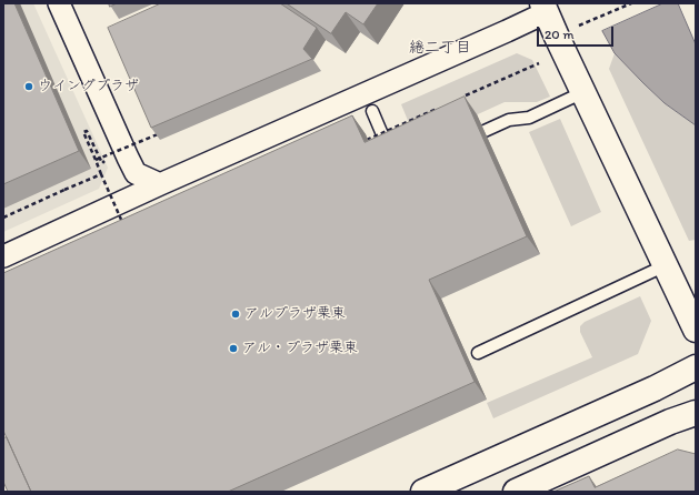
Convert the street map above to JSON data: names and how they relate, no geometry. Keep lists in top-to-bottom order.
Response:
{
  "districts": ["綣二丁目"],
  "places": ["ウイングプラザ", "アルプラザ栗東", "アル・プラザ栗東"],
  "scale_bar": "20 m"
}
